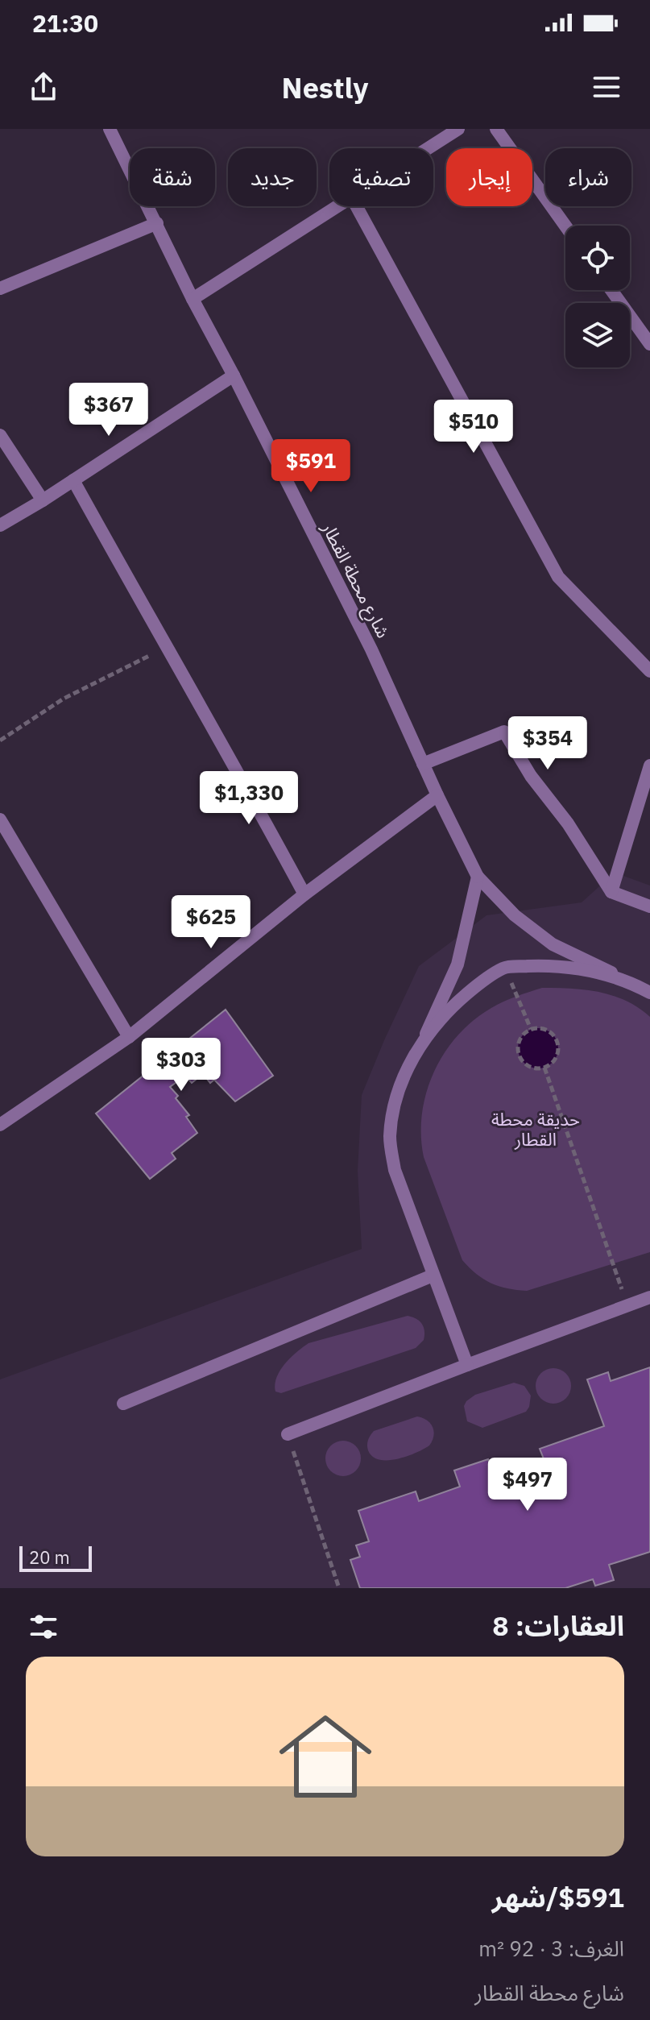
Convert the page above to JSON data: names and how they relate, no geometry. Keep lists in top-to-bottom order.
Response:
{
  "streets": {
    "street": ["شارع محطة القطار"]
  },
  "parks": ["حديقة محطة القطار"],
  "scale_bar": "20 m",
  "page": {
    "status": "21:30",
    "header": "Nestly",
    "chip": [
      "شراء",
      "إيجار",
      "تصفية",
      "جديد",
      "شقة"
    ],
    "price": [
      "$367",
      "$510",
      "$591",
      "$354",
      "$1,330",
      "$625",
      "$303",
      "$497"
    ],
    "scale": "20 m",
    "heading": "العقارات: 8",
    "list": [
      {
        "name": "$591/شهر",
        "note": "الغرف: 3 · 92 m² · شارع محطة القطار"
      }
    ]
  }
}
